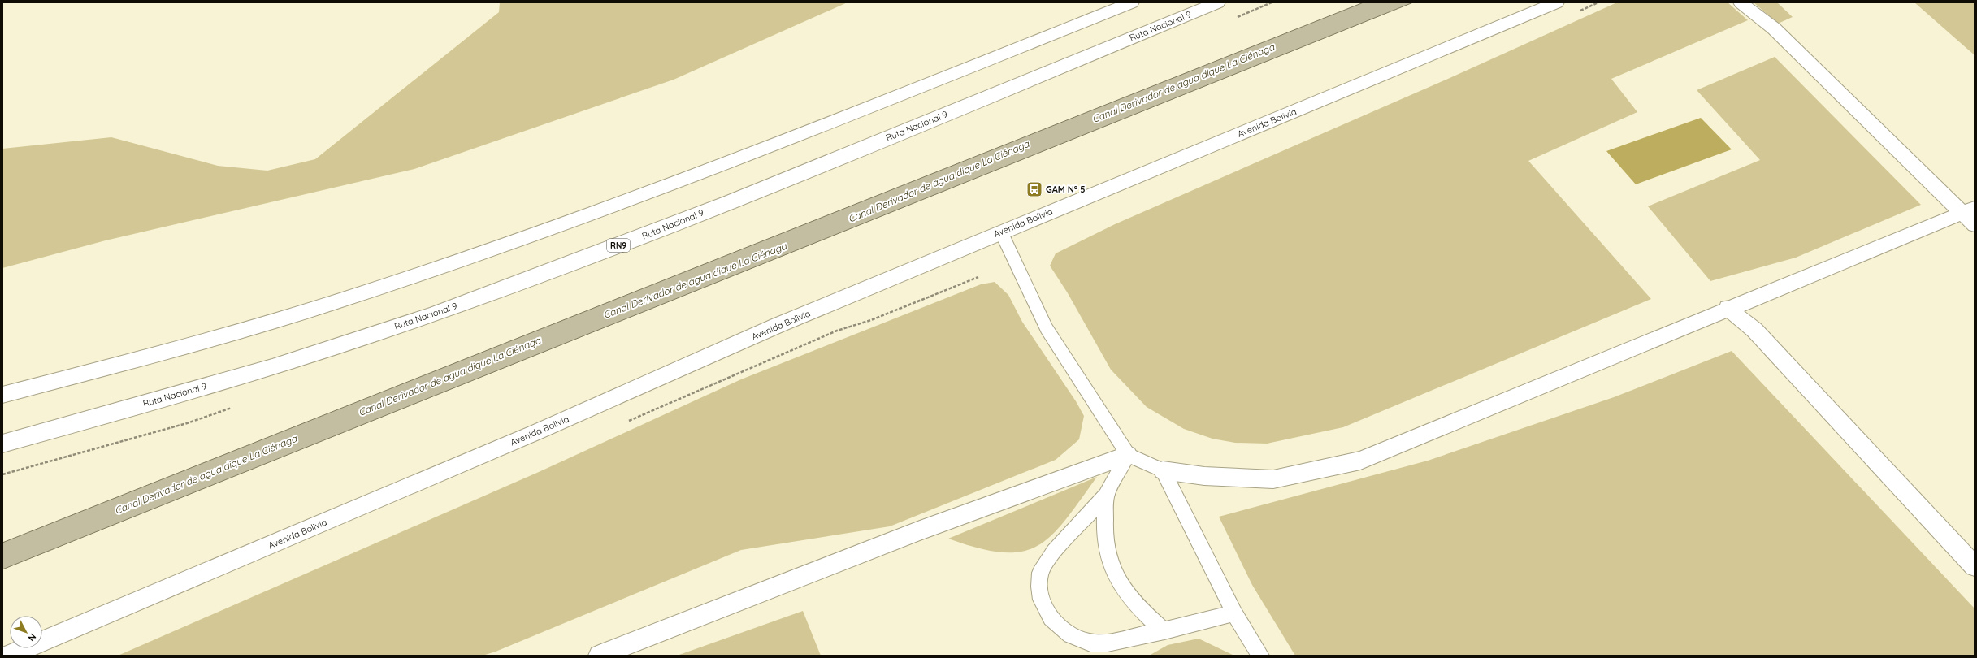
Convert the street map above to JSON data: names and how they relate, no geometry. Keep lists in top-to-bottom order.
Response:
{
  "streets": {
    "main road": ["Ruta Nacional 9", "Avenida Bolivia", "RN9"]
  },
  "water": ["Canal Derivador de agua dique La Ciénaga"],
  "places": {
    "bus stop": ["GAM N° 5"]
  },
  "north": "bottom right"
}
